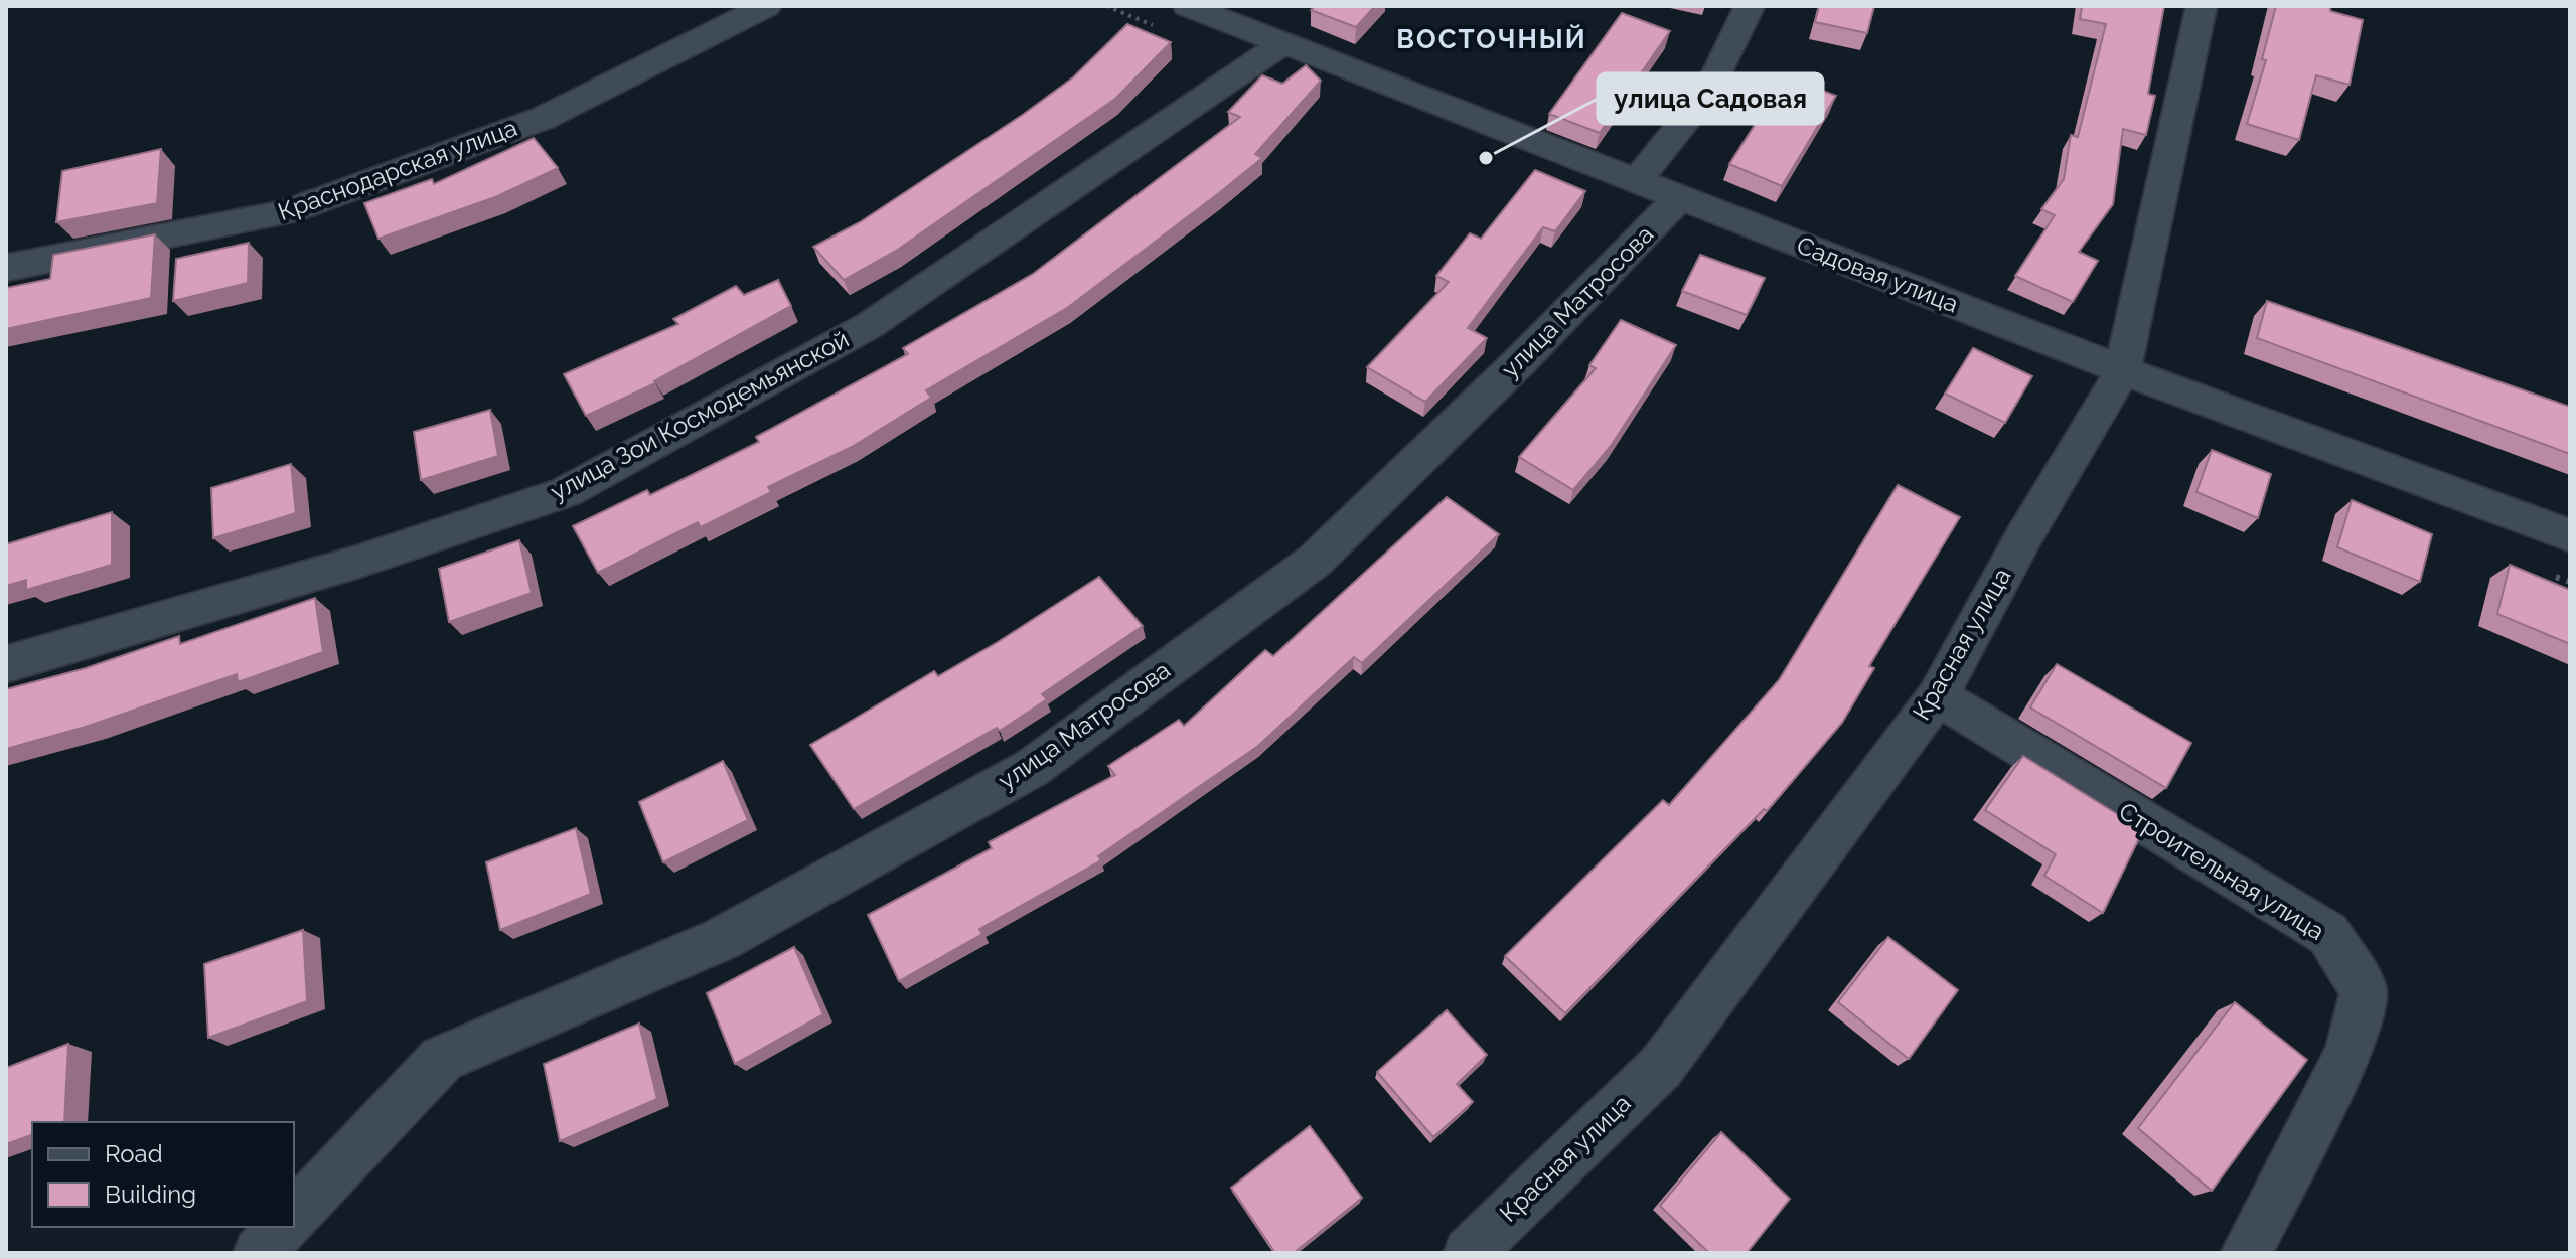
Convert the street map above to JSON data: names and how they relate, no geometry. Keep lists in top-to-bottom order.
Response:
{
  "streets": {
    "street": [
      "Краснодарская улица",
      "Садовая улица",
      "улица Матросова",
      "улица Зои Космодемьянской",
      "Красная улица",
      "Строительная улица"
    ]
  },
  "crossings": [
    ["Садовая улица", "улица Матросова"],
    ["Садовая улица", "улица Зои Космодемьянской"],
    ["Садовая улица", "Красная улица"],
    ["Красная улица", "Строительная улица"]
  ],
  "districts": ["ВОСТОЧНЫЙ"],
  "places": ["улица Садовая"],
  "legend": ["Road", "Building"]
}
